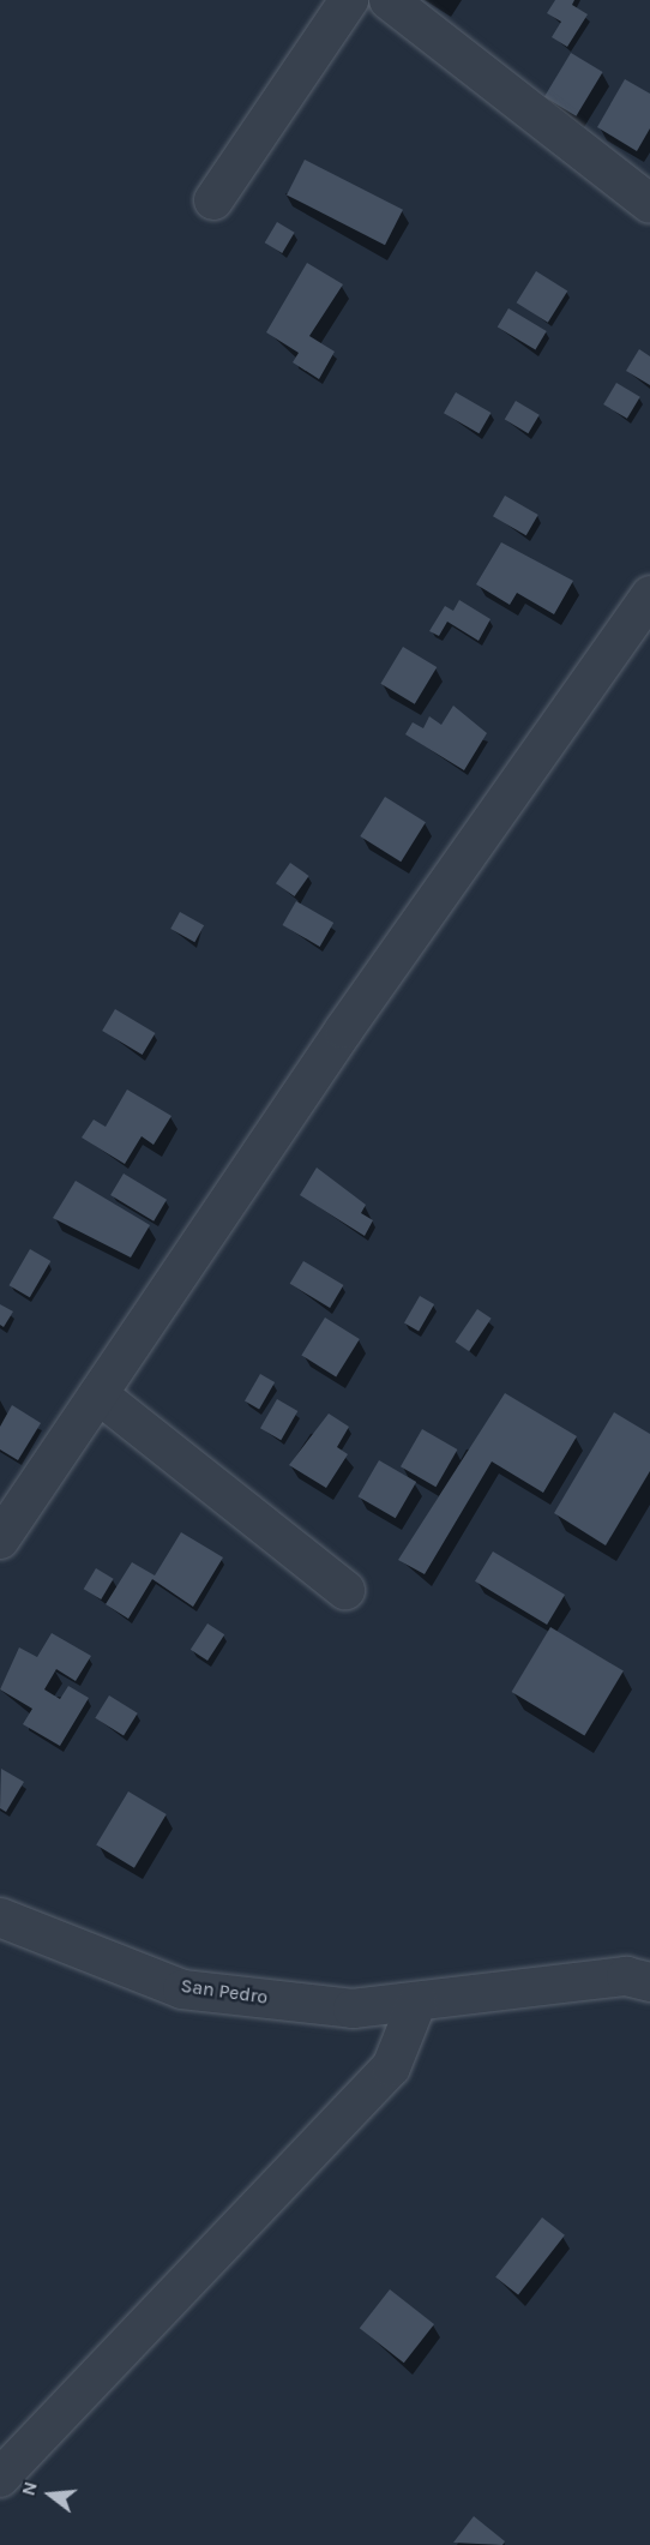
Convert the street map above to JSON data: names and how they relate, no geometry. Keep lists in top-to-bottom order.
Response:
{
  "streets": {
    "street": ["San Pedro"]
  },
  "north": "left"
}
